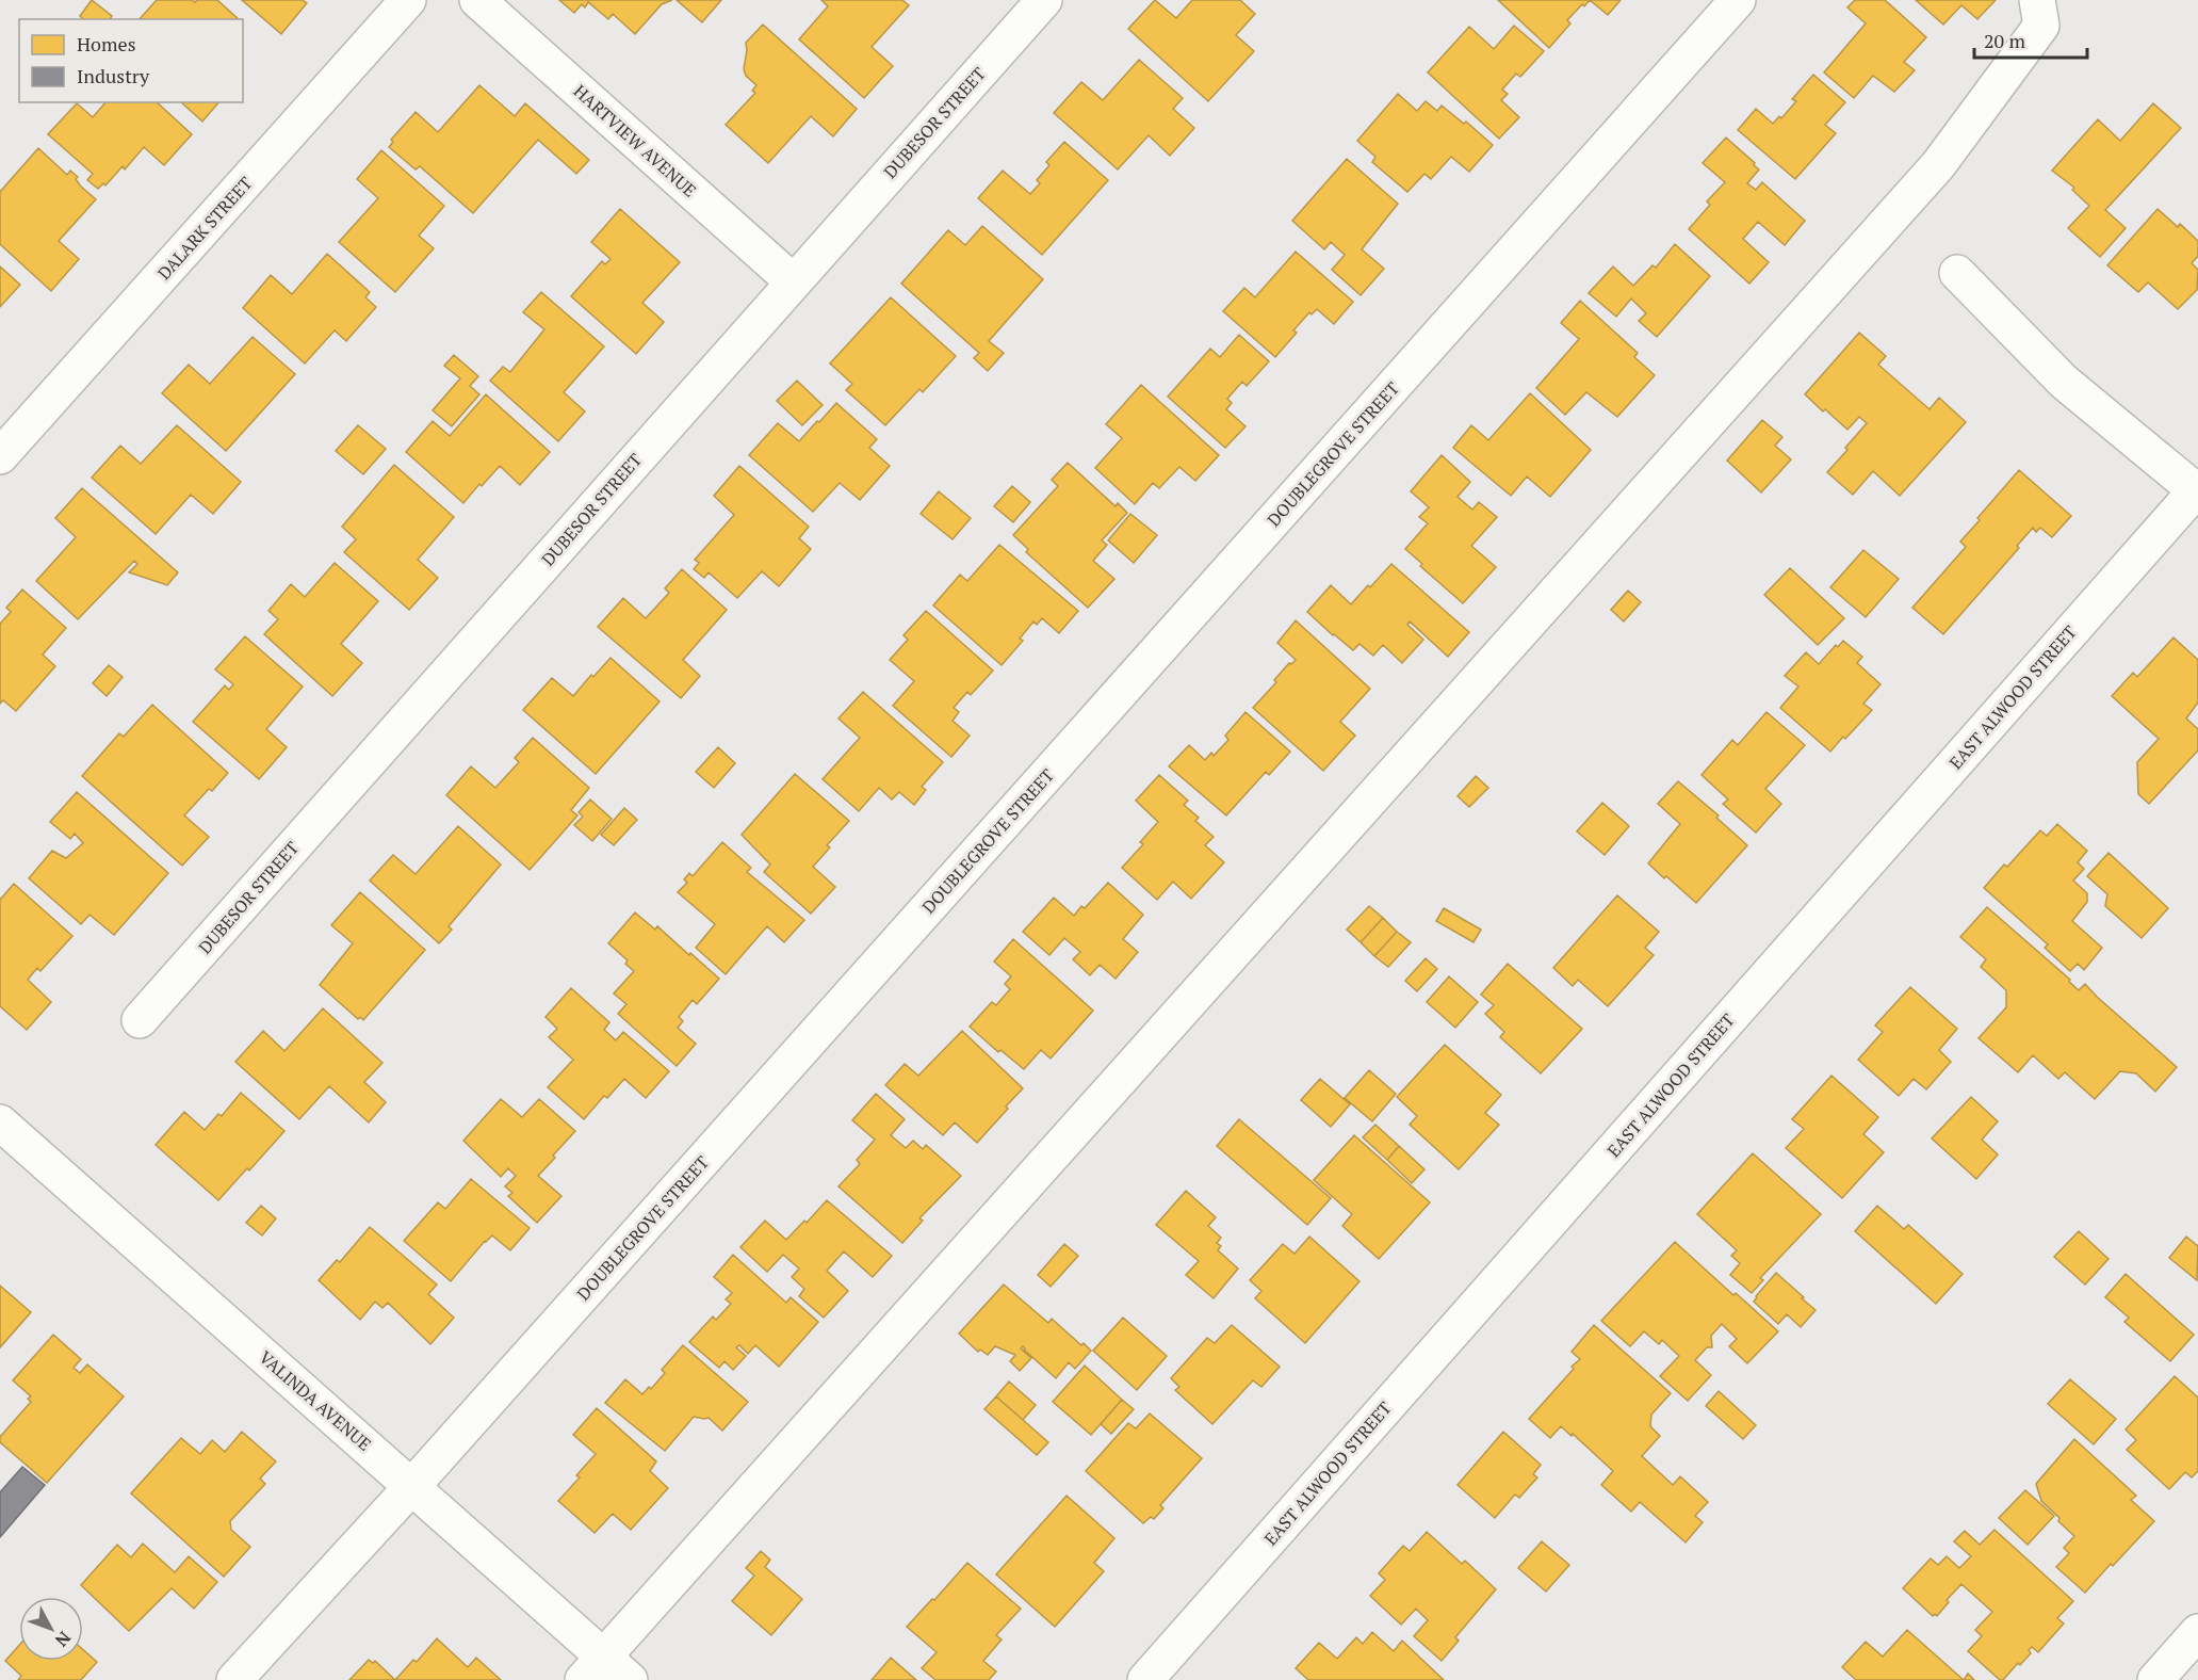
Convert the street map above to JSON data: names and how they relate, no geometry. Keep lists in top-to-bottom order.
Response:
{
  "streets": {
    "street": [
      "DUBESOR STREET",
      "HARTVIEW AVENUE",
      "DALARK STREET",
      "DOUBLEGROVE STREET",
      "EAST ALWOOD STREET",
      "VALINDA AVENUE"
    ]
  },
  "crossings": [
    ["DUBESOR STREET", "HARTVIEW AVENUE"],
    ["DOUBLEGROVE STREET", "VALINDA AVENUE"]
  ],
  "legend": ["Homes", "Industry"],
  "scale_bar": "20 m",
  "north": "bottom right"
}
